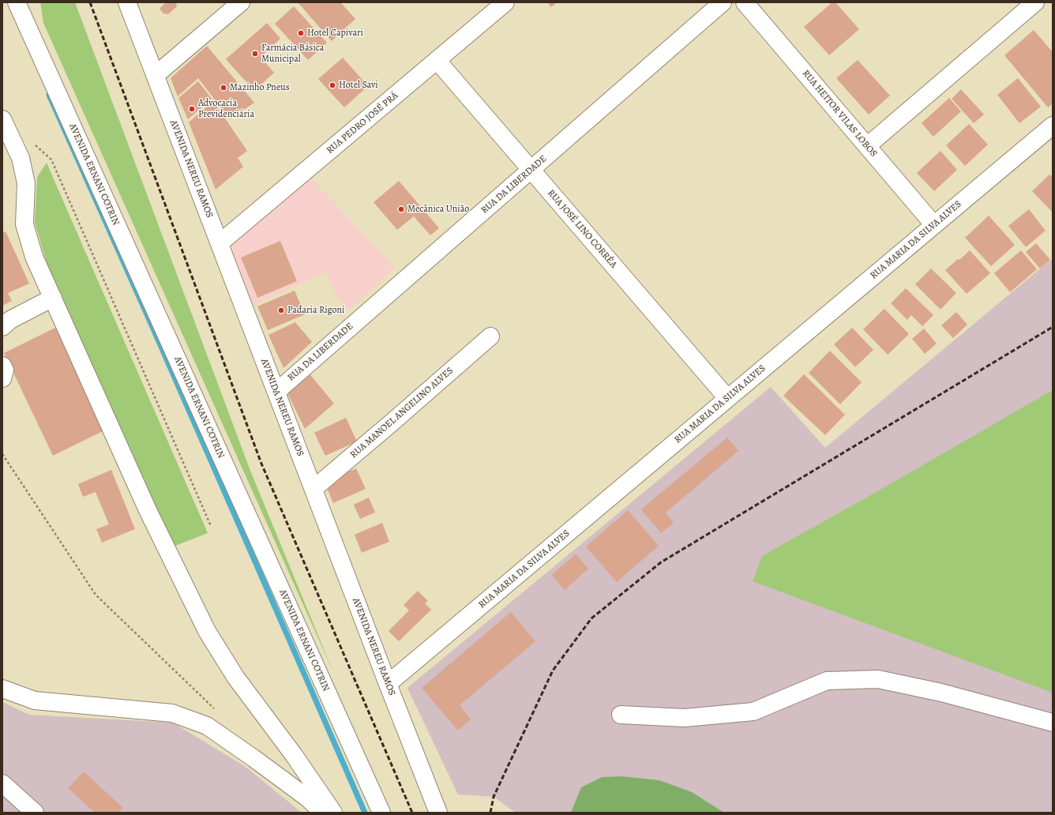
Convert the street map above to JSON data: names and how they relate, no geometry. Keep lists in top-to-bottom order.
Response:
{
  "streets": {
    "street": [
      "RUA HEITOR VILAS LOBOS",
      "RUA PEDRO JOSÉ PRÁ",
      "AVENIDA NEREU RAMOS",
      "AVENIDA ERNANI COTRIN",
      "RUA DA LIBERDADE",
      "RUA JOSÉ LINO CORRÊA",
      "RUA MARIA DA SILVA ALVES",
      "RUA MANOEL ANGELINO ALVES"
    ]
  },
  "crossings": [
    ["RUA HEITOR VILAS LOBOS", "RUA MARIA DA SILVA ALVES"],
    ["RUA PEDRO JOSÉ PRÁ", "AVENIDA NEREU RAMOS"],
    ["RUA PEDRO JOSÉ PRÁ", "RUA JOSÉ LINO CORRÊA"],
    ["AVENIDA NEREU RAMOS", "RUA DA LIBERDADE"],
    ["AVENIDA NEREU RAMOS", "RUA MARIA DA SILVA ALVES"],
    ["AVENIDA NEREU RAMOS", "RUA MANOEL ANGELINO ALVES"],
    ["RUA DA LIBERDADE", "RUA JOSÉ LINO CORRÊA"],
    ["RUA JOSÉ LINO CORRÊA", "RUA MARIA DA SILVA ALVES"]
  ],
  "places": [
    "Hotel Capivari",
    "Farmácia Básica Municipal",
    "Hotel Savi",
    "Mazinho Pneus",
    "Advocacia Previdenciária",
    "Mecânica União",
    "Padaria Rigoni"
  ]
}
